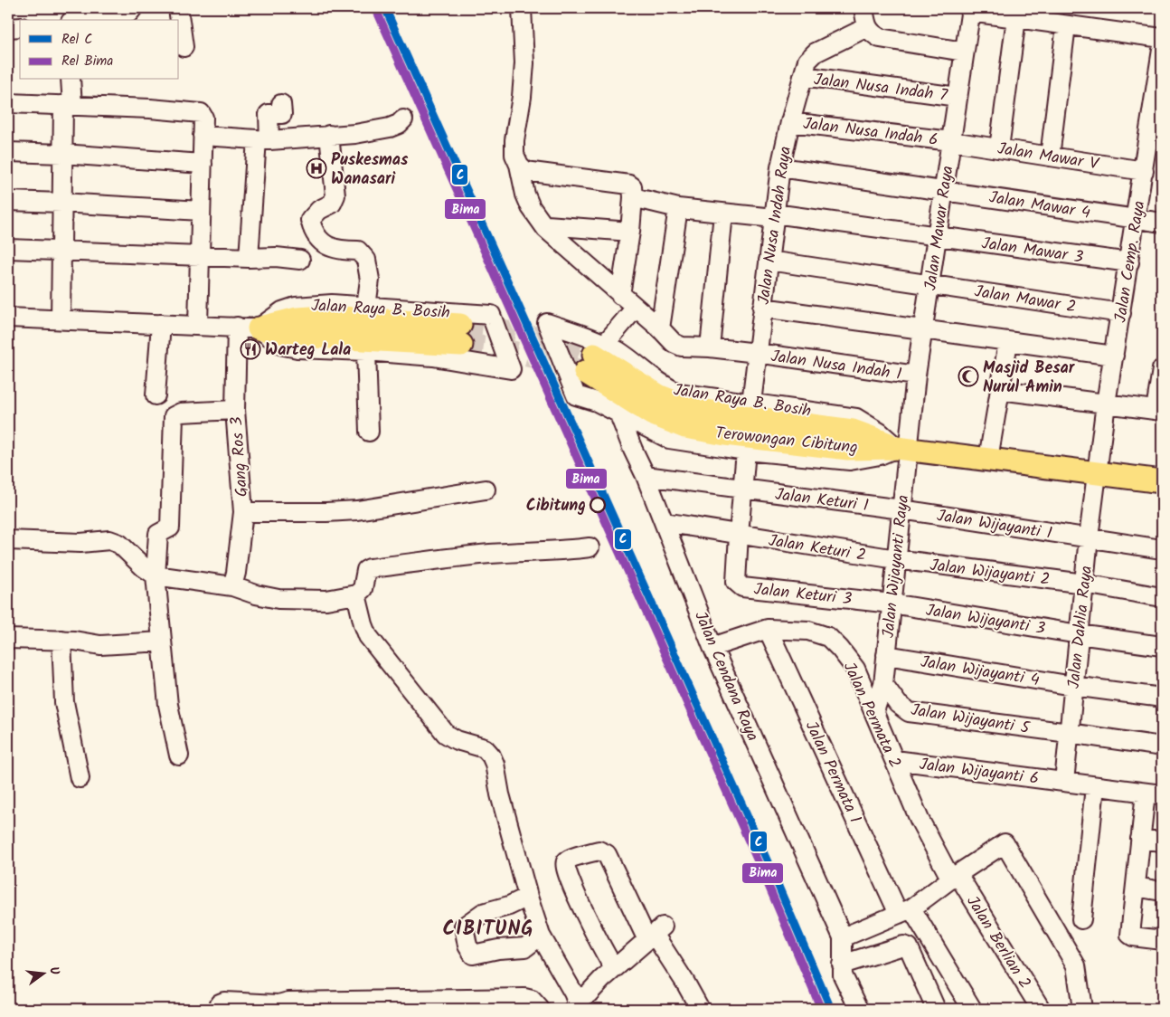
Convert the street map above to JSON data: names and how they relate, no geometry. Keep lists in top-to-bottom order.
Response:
{
  "streets": {
    "main road": ["Jalan Raya B. Bosih", "Terowongan Cibitung"],
    "street": [
      "Jalan Nusa Indah 7",
      "Jalan Nusa Indah 6",
      "Jalan Mawar V",
      "Jalan Mawar 4",
      "Jalan Nusa Indah Raya",
      "Jalan Mawar Raya",
      "Jalan Mawar 3",
      "Jalan Cemp. Raya",
      "Jalan Mawar 2",
      "Jalan Nusa Indah 1",
      "Gang Ros 3",
      "Jalan Keturi 1",
      "Jalan Wijayanti 1",
      "Jalan Keturi 2",
      "Jalan Wijayanti Raya",
      "Jalan Wijayanti 2",
      "Jalan Keturi 3",
      "Jalan Wijayanti 3",
      "Jalan Dahlia Raya",
      "Jalan Wijayanti 4",
      "Jalan Cendana Raya",
      "Jalan Permata 2",
      "Jalan Wijayanti 5",
      "Jalan Wijayanti 6",
      "Jalan Permata 1",
      "Jalan Berlian 2"
    ]
  },
  "crossings": [
    ["Jalan Nusa Indah 7", "Jalan Nusa Indah Raya"],
    ["Jalan Nusa Indah 7", "Jalan Mawar Raya"],
    ["Jalan Nusa Indah 6", "Jalan Mawar V"],
    ["Jalan Nusa Indah 6", "Jalan Nusa Indah Raya"],
    ["Jalan Nusa Indah 6", "Jalan Mawar Raya"],
    ["Jalan Mawar V", "Jalan Mawar Raya"],
    ["Jalan Mawar V", "Jalan Cemp. Raya"],
    ["Jalan Mawar 4", "Jalan Nusa Indah Raya"],
    ["Jalan Mawar 4", "Jalan Mawar Raya"],
    ["Jalan Mawar 4", "Jalan Cemp. Raya"],
    ["Jalan Nusa Indah Raya", "Jalan Mawar 3"],
    ["Jalan Nusa Indah Raya", "Jalan Mawar 2"],
    ["Jalan Nusa Indah Raya", "Jalan Raya B. Bosih"],
    ["Jalan Nusa Indah Raya", "Jalan Nusa Indah 1"],
    ["Jalan Mawar Raya", "Jalan Mawar 3"],
    ["Jalan Mawar Raya", "Jalan Mawar 2"],
    ["Jalan Mawar Raya", "Jalan Raya B. Bosih"],
    ["Jalan Mawar Raya", "Jalan Nusa Indah 1"],
    ["Jalan Mawar Raya", "Terowongan Cibitung"],
    ["Jalan Mawar Raya", "Jalan Wijayanti Raya"],
    ["Jalan Mawar 3", "Jalan Cemp. Raya"],
    ["Jalan Mawar 3", "Jalan Nusa Indah 1"],
    ["Jalan Cemp. Raya", "Jalan Mawar 2"],
    ["Jalan Cemp. Raya", "Jalan Raya B. Bosih"],
    ["Jalan Cemp. Raya", "Jalan Dahlia Raya"],
    ["Jalan Raya B. Bosih", "Terowongan Cibitung"],
    ["Jalan Raya B. Bosih", "Gang Ros 3"],
    ["Jalan Raya B. Bosih", "Jalan Wijayanti Raya"],
    ["Jalan Raya B. Bosih", "Jalan Dahlia Raya"],
    ["Jalan Raya B. Bosih", "Jalan Cendana Raya"],
    ["Terowongan Cibitung", "Jalan Wijayanti Raya"],
    ["Jalan Keturi 1", "Jalan Wijayanti 1"],
    ["Jalan Keturi 1", "Jalan Wijayanti Raya"],
    ["Jalan Keturi 1", "Jalan Cendana Raya"],
    ["Jalan Wijayanti 1", "Jalan Wijayanti Raya"],
    ["Jalan Wijayanti 1", "Jalan Dahlia Raya"],
    ["Jalan Keturi 2", "Jalan Wijayanti Raya"],
    ["Jalan Keturi 2", "Jalan Wijayanti 2"],
    ["Jalan Keturi 2", "Jalan Keturi 3"],
    ["Jalan Keturi 2", "Jalan Cendana Raya"],
    ["Jalan Wijayanti Raya", "Jalan Wijayanti 2"],
    ["Jalan Wijayanti Raya", "Jalan Keturi 3"],
    ["Jalan Wijayanti Raya", "Jalan Wijayanti 3"],
    ["Jalan Wijayanti Raya", "Jalan Wijayanti 4"],
    ["Jalan Wijayanti Raya", "Jalan Permata 2"],
    ["Jalan Wijayanti Raya", "Jalan Wijayanti 5"],
    ["Jalan Wijayanti 2", "Jalan Dahlia Raya"],
    ["Jalan Keturi 3", "Jalan Wijayanti 3"],
    ["Jalan Wijayanti 3", "Jalan Dahlia Raya"],
    ["Jalan Dahlia Raya", "Jalan Wijayanti 4"],
    ["Jalan Dahlia Raya", "Jalan Wijayanti 5"],
    ["Jalan Dahlia Raya", "Jalan Wijayanti 6"],
    ["Jalan Cendana Raya", "Jalan Permata 2"],
    ["Jalan Permata 2", "Jalan Wijayanti 6"],
    ["Jalan Permata 2", "Jalan Permata 1"],
    ["Jalan Permata 2", "Jalan Berlian 2"]
  ],
  "districts": ["CIBITUNG"],
  "places": {
    "hospital": ["Puskesmas Wanasari"],
    "restaurant": ["Warteg Lala"],
    "mosque": ["Masjid Besar Nurul Amin"],
    "other": ["Cibitung"]
  },
  "lines": ["rail line C", "rail line Bima"],
  "legend": ["Rel C", "Rel Bima"],
  "north": "right"
}
